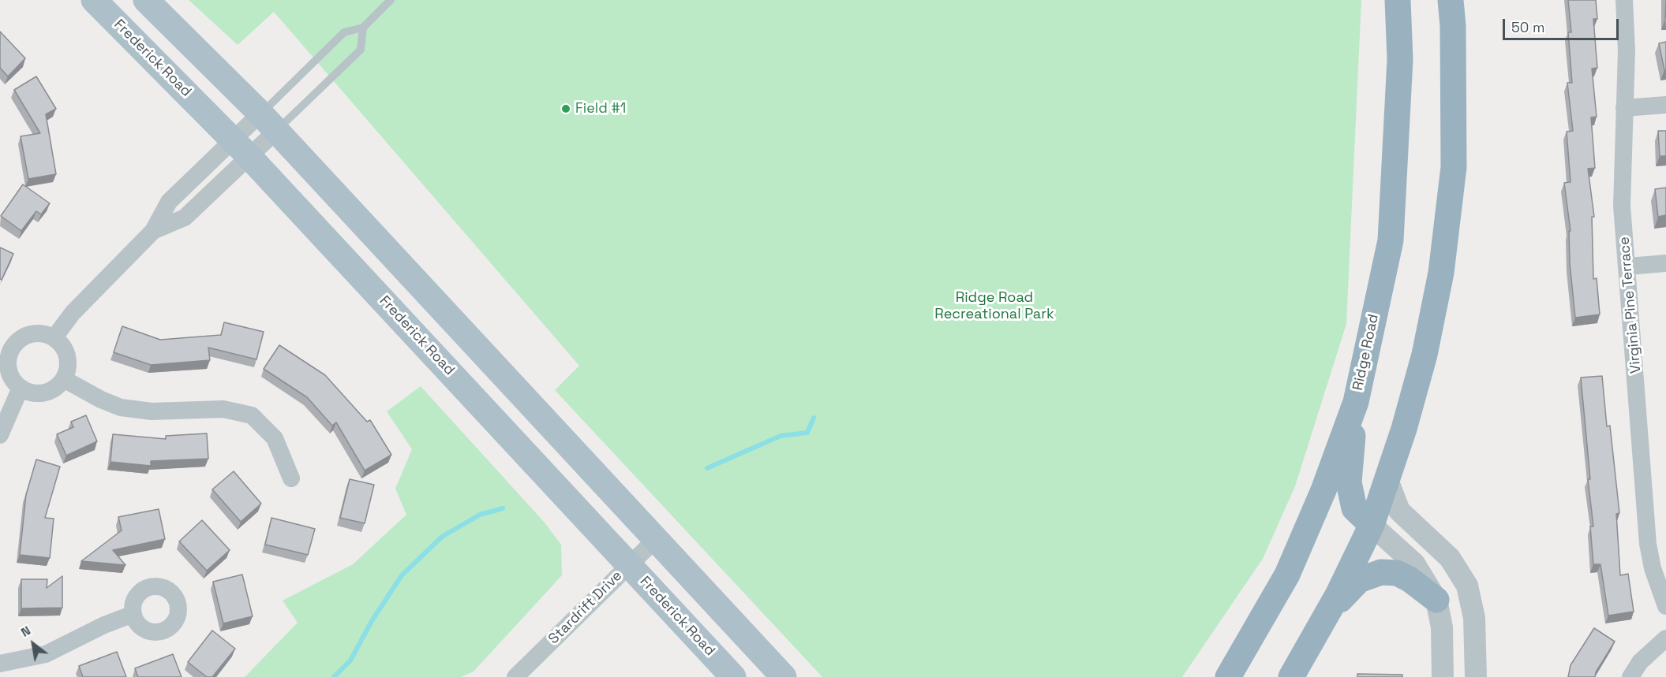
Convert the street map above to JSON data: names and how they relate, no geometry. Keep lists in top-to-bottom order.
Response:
{
  "streets": {
    "highway": ["Ridge Road"],
    "main road": ["Frederick Road"],
    "street": ["Virginia Pine Terrace", "Stardrift Drive"]
  },
  "crossings": [
    ["Frederick Road", "Stardrift Drive"]
  ],
  "parks": ["Ridge Road Recreational Park"],
  "places": ["Field #1"],
  "scale_bar": "50 m",
  "north": "top left"
}
